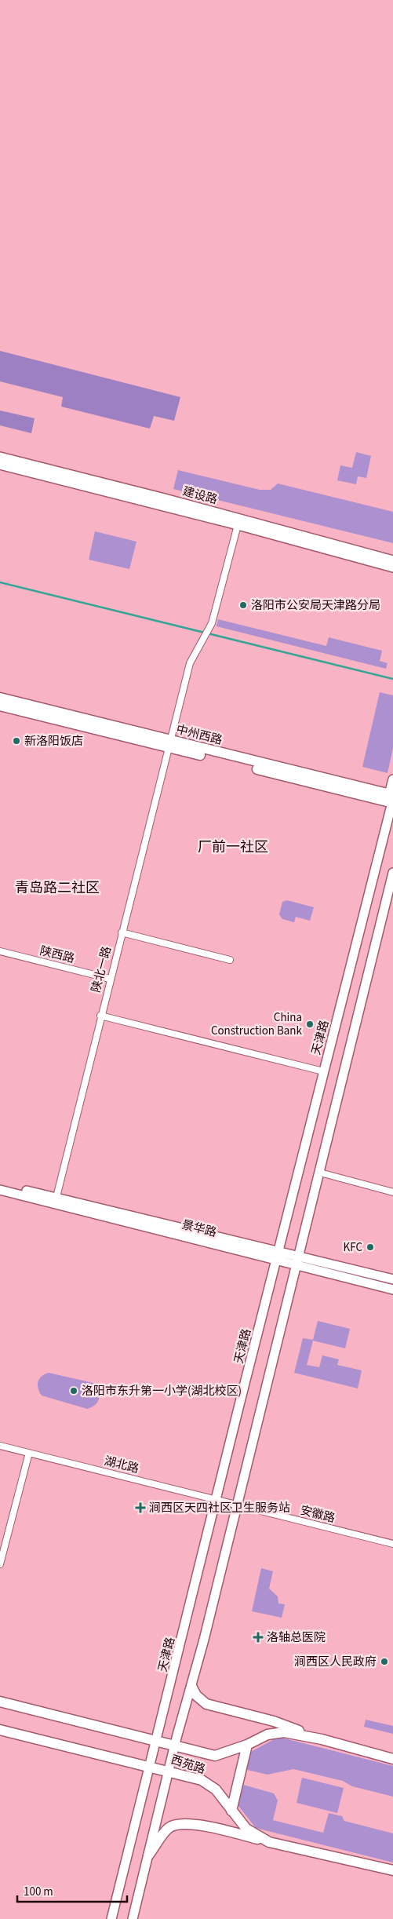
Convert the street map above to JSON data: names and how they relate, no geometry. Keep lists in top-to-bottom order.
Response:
{
  "streets": {
    "main road": [
      "建设路",
      "中州西路",
      "天津路",
      "景华路",
      "西苑路"
    ],
    "street": [
      "陕西路",
      "陕北一路",
      "湖北路",
      "安徽路"
    ]
  },
  "crossings": [
    ["建设路", "陕北一路"],
    ["中州西路", "陕北一路"],
    ["中州西路", "天津路"],
    ["陕西路", "陕北一路"],
    ["陕北一路", "景华路"],
    ["天津路", "景华路"],
    ["天津路", "湖北路"],
    ["天津路", "西苑路"],
    ["湖北路", "安徽路"]
  ],
  "districts": ["厂前一社区", "青岛路二社区"],
  "places": {
    "other": [
      "洛阳市公安局天津路分局",
      "新洛阳饭店",
      "China Construction Bank",
      "KFC",
      "洛阳市东升第一小学(湖北校区)",
      "涧西区人民政府"
    ],
    "health": ["涧西区天四社区卫生服务站", "洛轴总医院"]
  },
  "scale_bar": "100 m"
}
